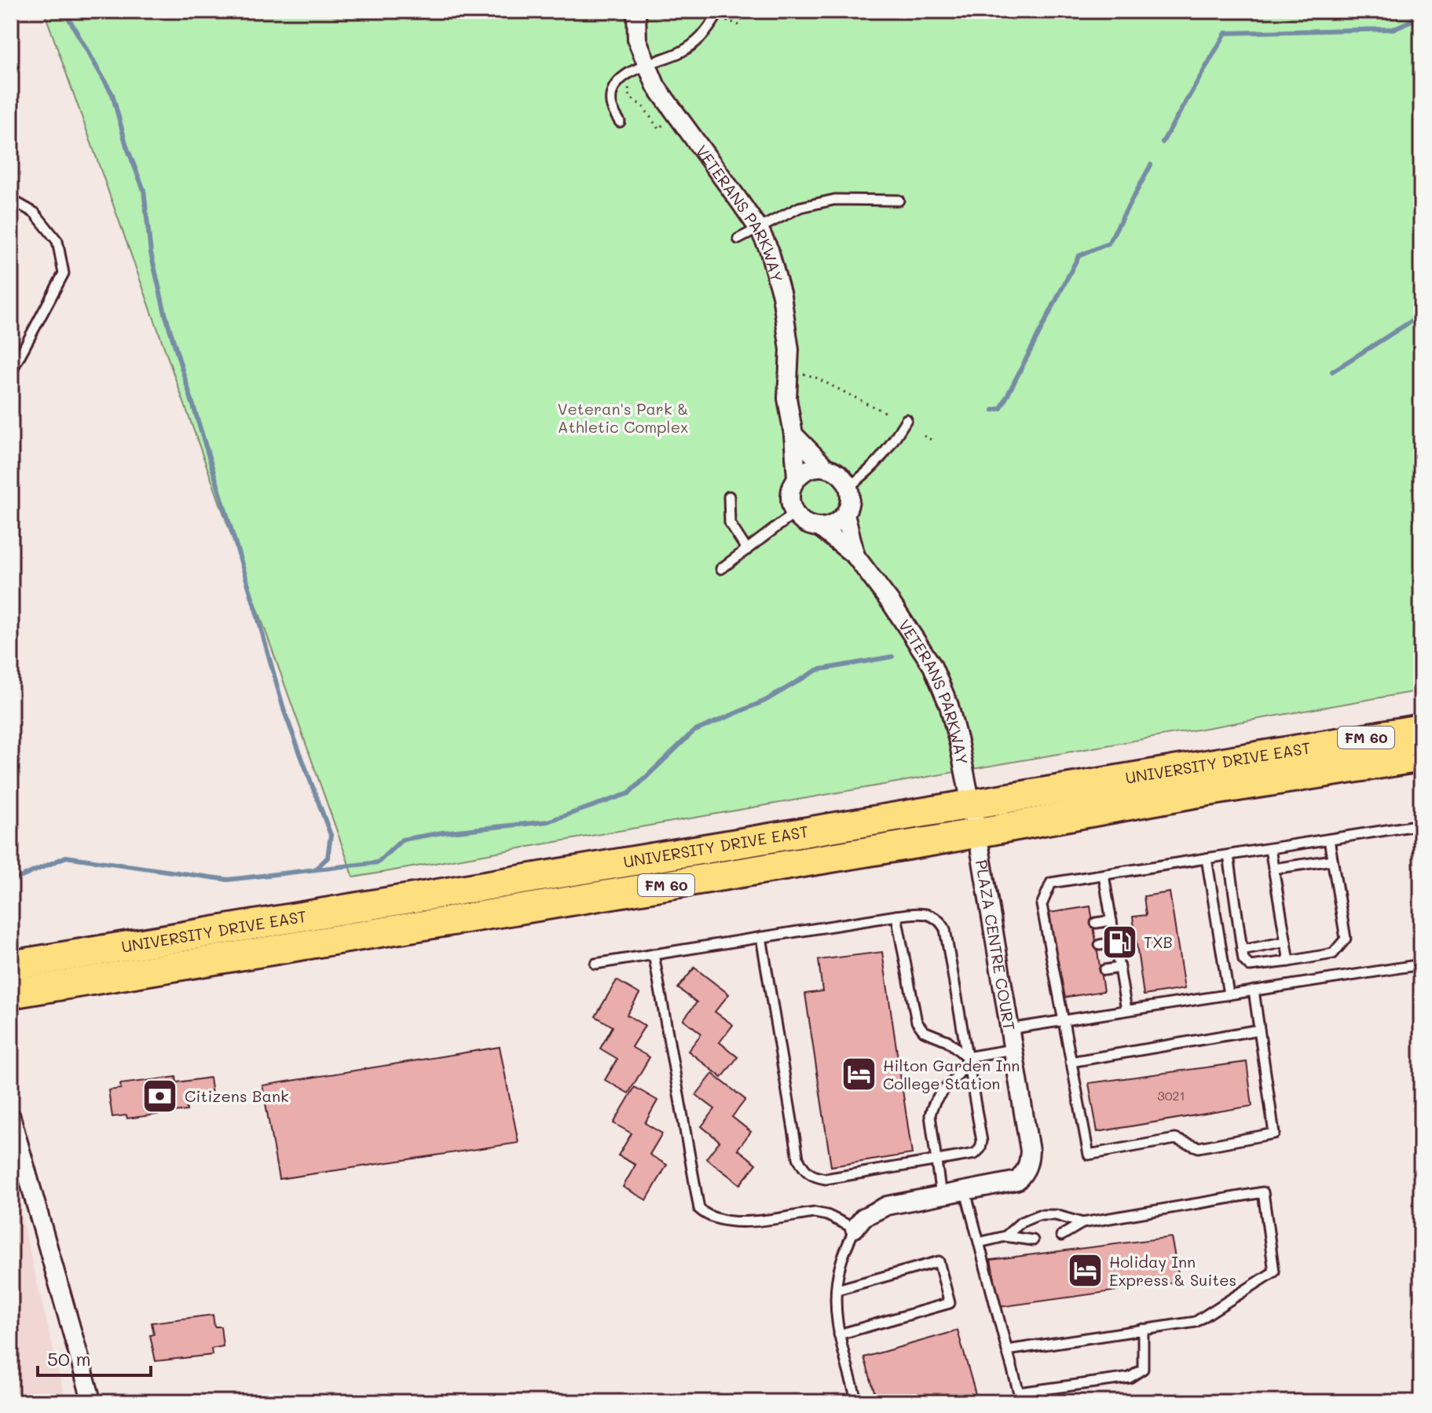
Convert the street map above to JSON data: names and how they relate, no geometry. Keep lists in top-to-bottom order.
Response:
{
  "streets": {
    "main road": ["FM 60", "UNIVERSITY DRIVE EAST"],
    "street": ["VETERANS PARKWAY", "PLAZA CENTRE COURT"]
  },
  "crossings": [
    ["VETERANS PARKWAY", "UNIVERSITY DRIVE EAST"],
    ["VETERANS PARKWAY", "PLAZA CENTRE COURT"],
    ["UNIVERSITY DRIVE EAST", "PLAZA CENTRE COURT"]
  ],
  "parks": ["Veteran's Park & Athletic Complex"],
  "places": {
    "fuel station": ["TXB"],
    "hotel": ["Hilton Garden Inn College Station", "Holiday Inn Express & Suites"],
    "bank": ["Citizens Bank"]
  },
  "house_numbers": ["3021"],
  "scale_bar": "50 m"
}
